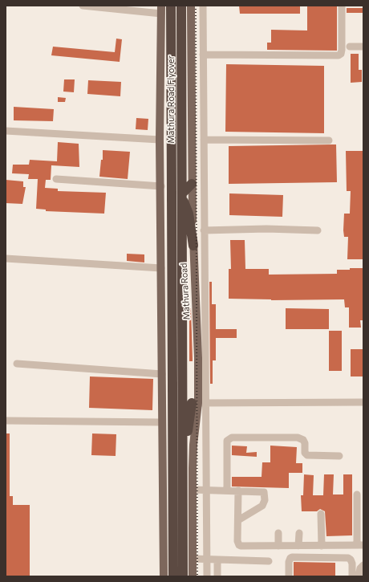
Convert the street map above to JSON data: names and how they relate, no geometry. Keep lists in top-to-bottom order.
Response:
{
  "streets": {
    "highway": ["Mathura Road Flyover", "Mathura Road"]
  },
  "crossings": [
    ["Mathura Road Flyover", "Mathura Road"]
  ]
}
